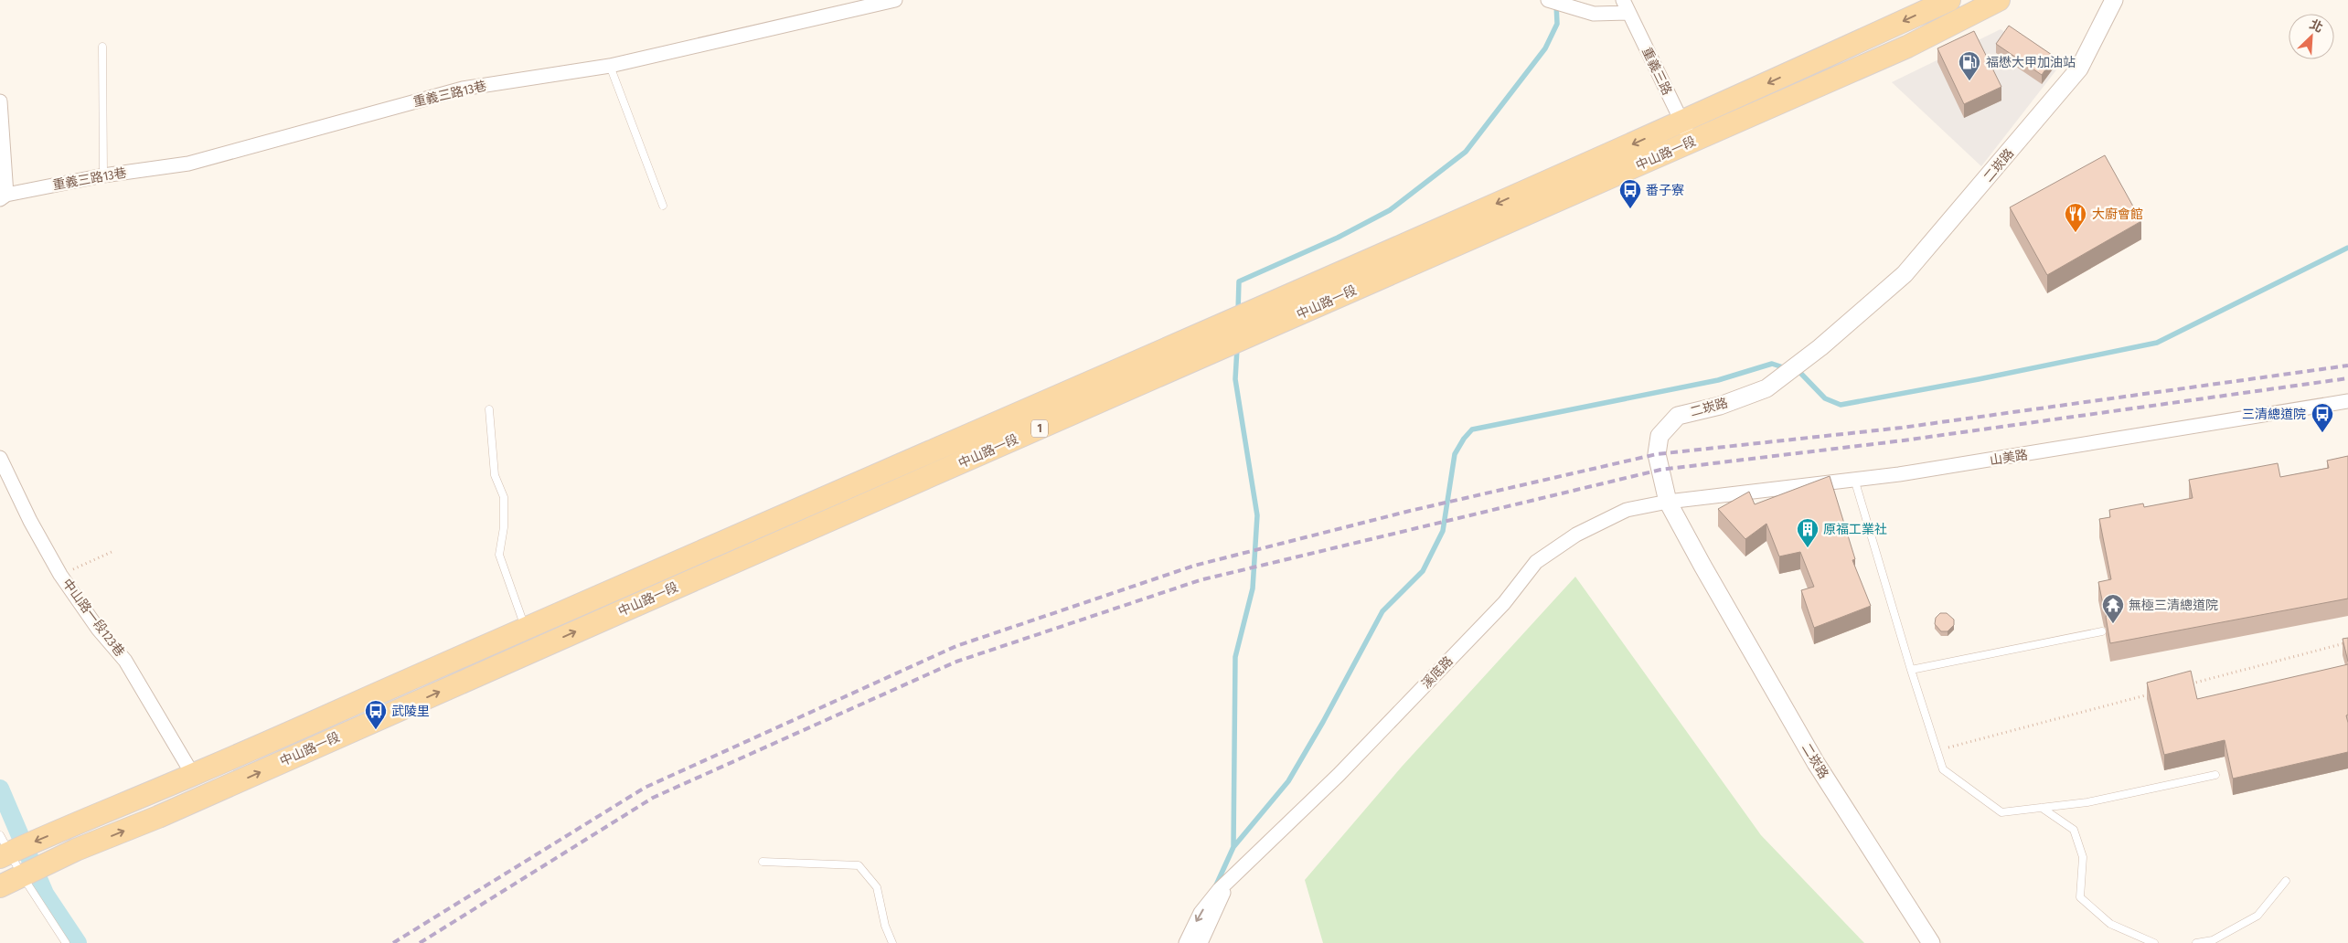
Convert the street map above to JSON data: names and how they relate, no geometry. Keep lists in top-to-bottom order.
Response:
{
  "streets": {
    "main road": ["中山路一段", "1"],
    "street": [
      "重義三路",
      "重義三路13巷",
      "二崁路",
      "山美路",
      "中山路一段123巷",
      "溪底路"
    ]
  },
  "crossings": [
    ["重義三路", "中山路一段"],
    ["中山路一段", "中山路一段123巷"],
    ["二崁路", "山美路"],
    ["二崁路", "溪底路"],
    ["山美路", "溪底路"]
  ],
  "places": {
    "fuel station": ["福懋大甲加油站"],
    "bus stop": ["番子寮", "三清總道院", "武陵里"],
    "restaurant": ["大廚會館"],
    "building": ["原福工業社"],
    "temple": ["無極三清總道院"]
  },
  "north": "top right"
}
